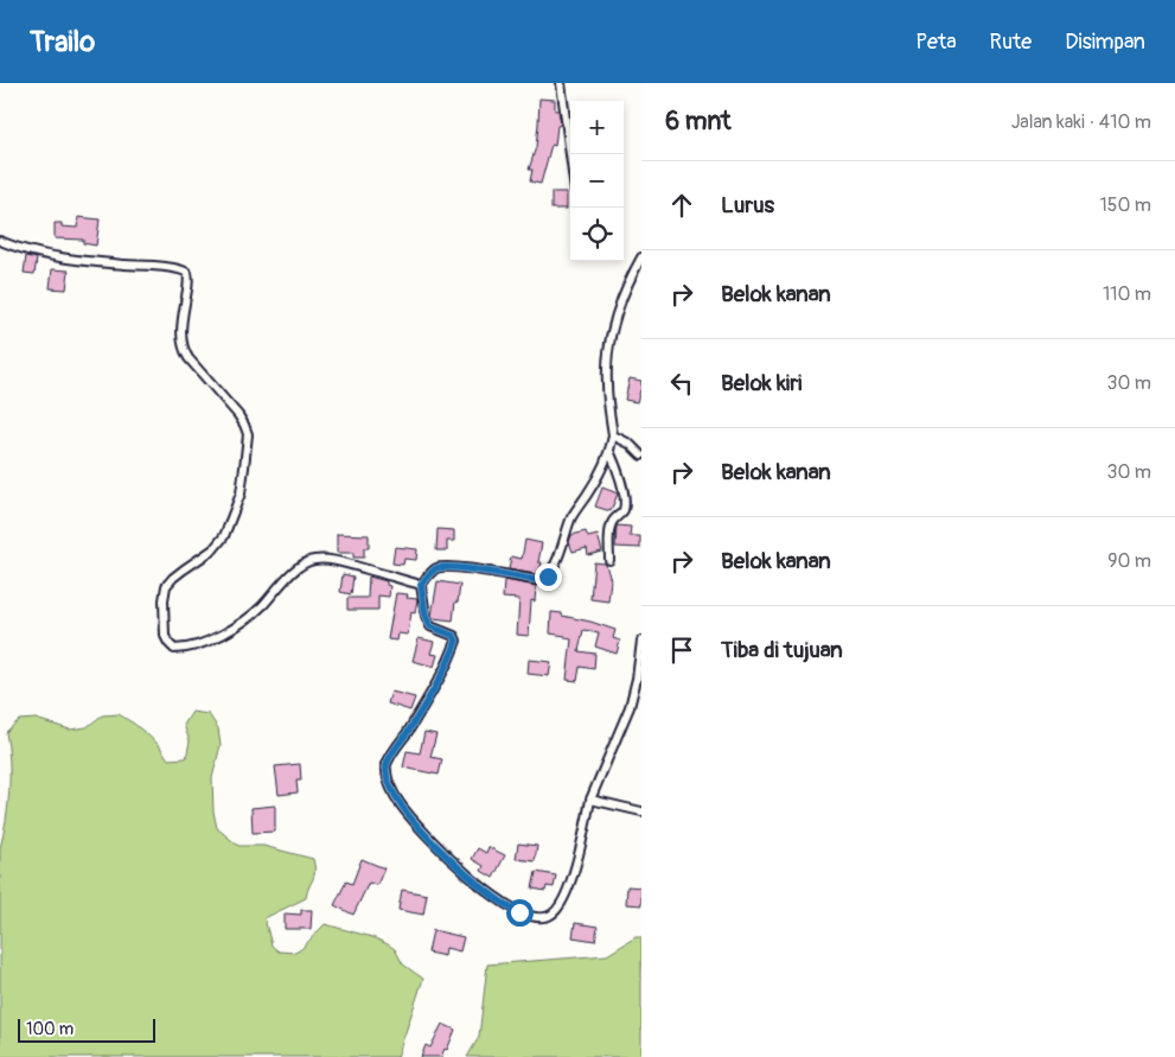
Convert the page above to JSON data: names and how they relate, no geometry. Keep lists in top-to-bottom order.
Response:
{
  "scale_bar": "100 m",
  "page": {
    "header": "Trailo",
    "nav": ["Peta", "Rute", "Disimpan"],
    "heading": ["6 mnt", "Jalan kaki · 410 m"],
    "map_buttons": ["+", "−"],
    "list": [
      ["Lurus", "150 m"],
      ["Belok kanan", "110 m"],
      ["Belok kiri", "30 m"],
      ["Belok kanan", "30 m"],
      ["Belok kanan", "90 m"],
      "Tiba di tujuan"
    ],
    "scale": "100 m"
  }
}
